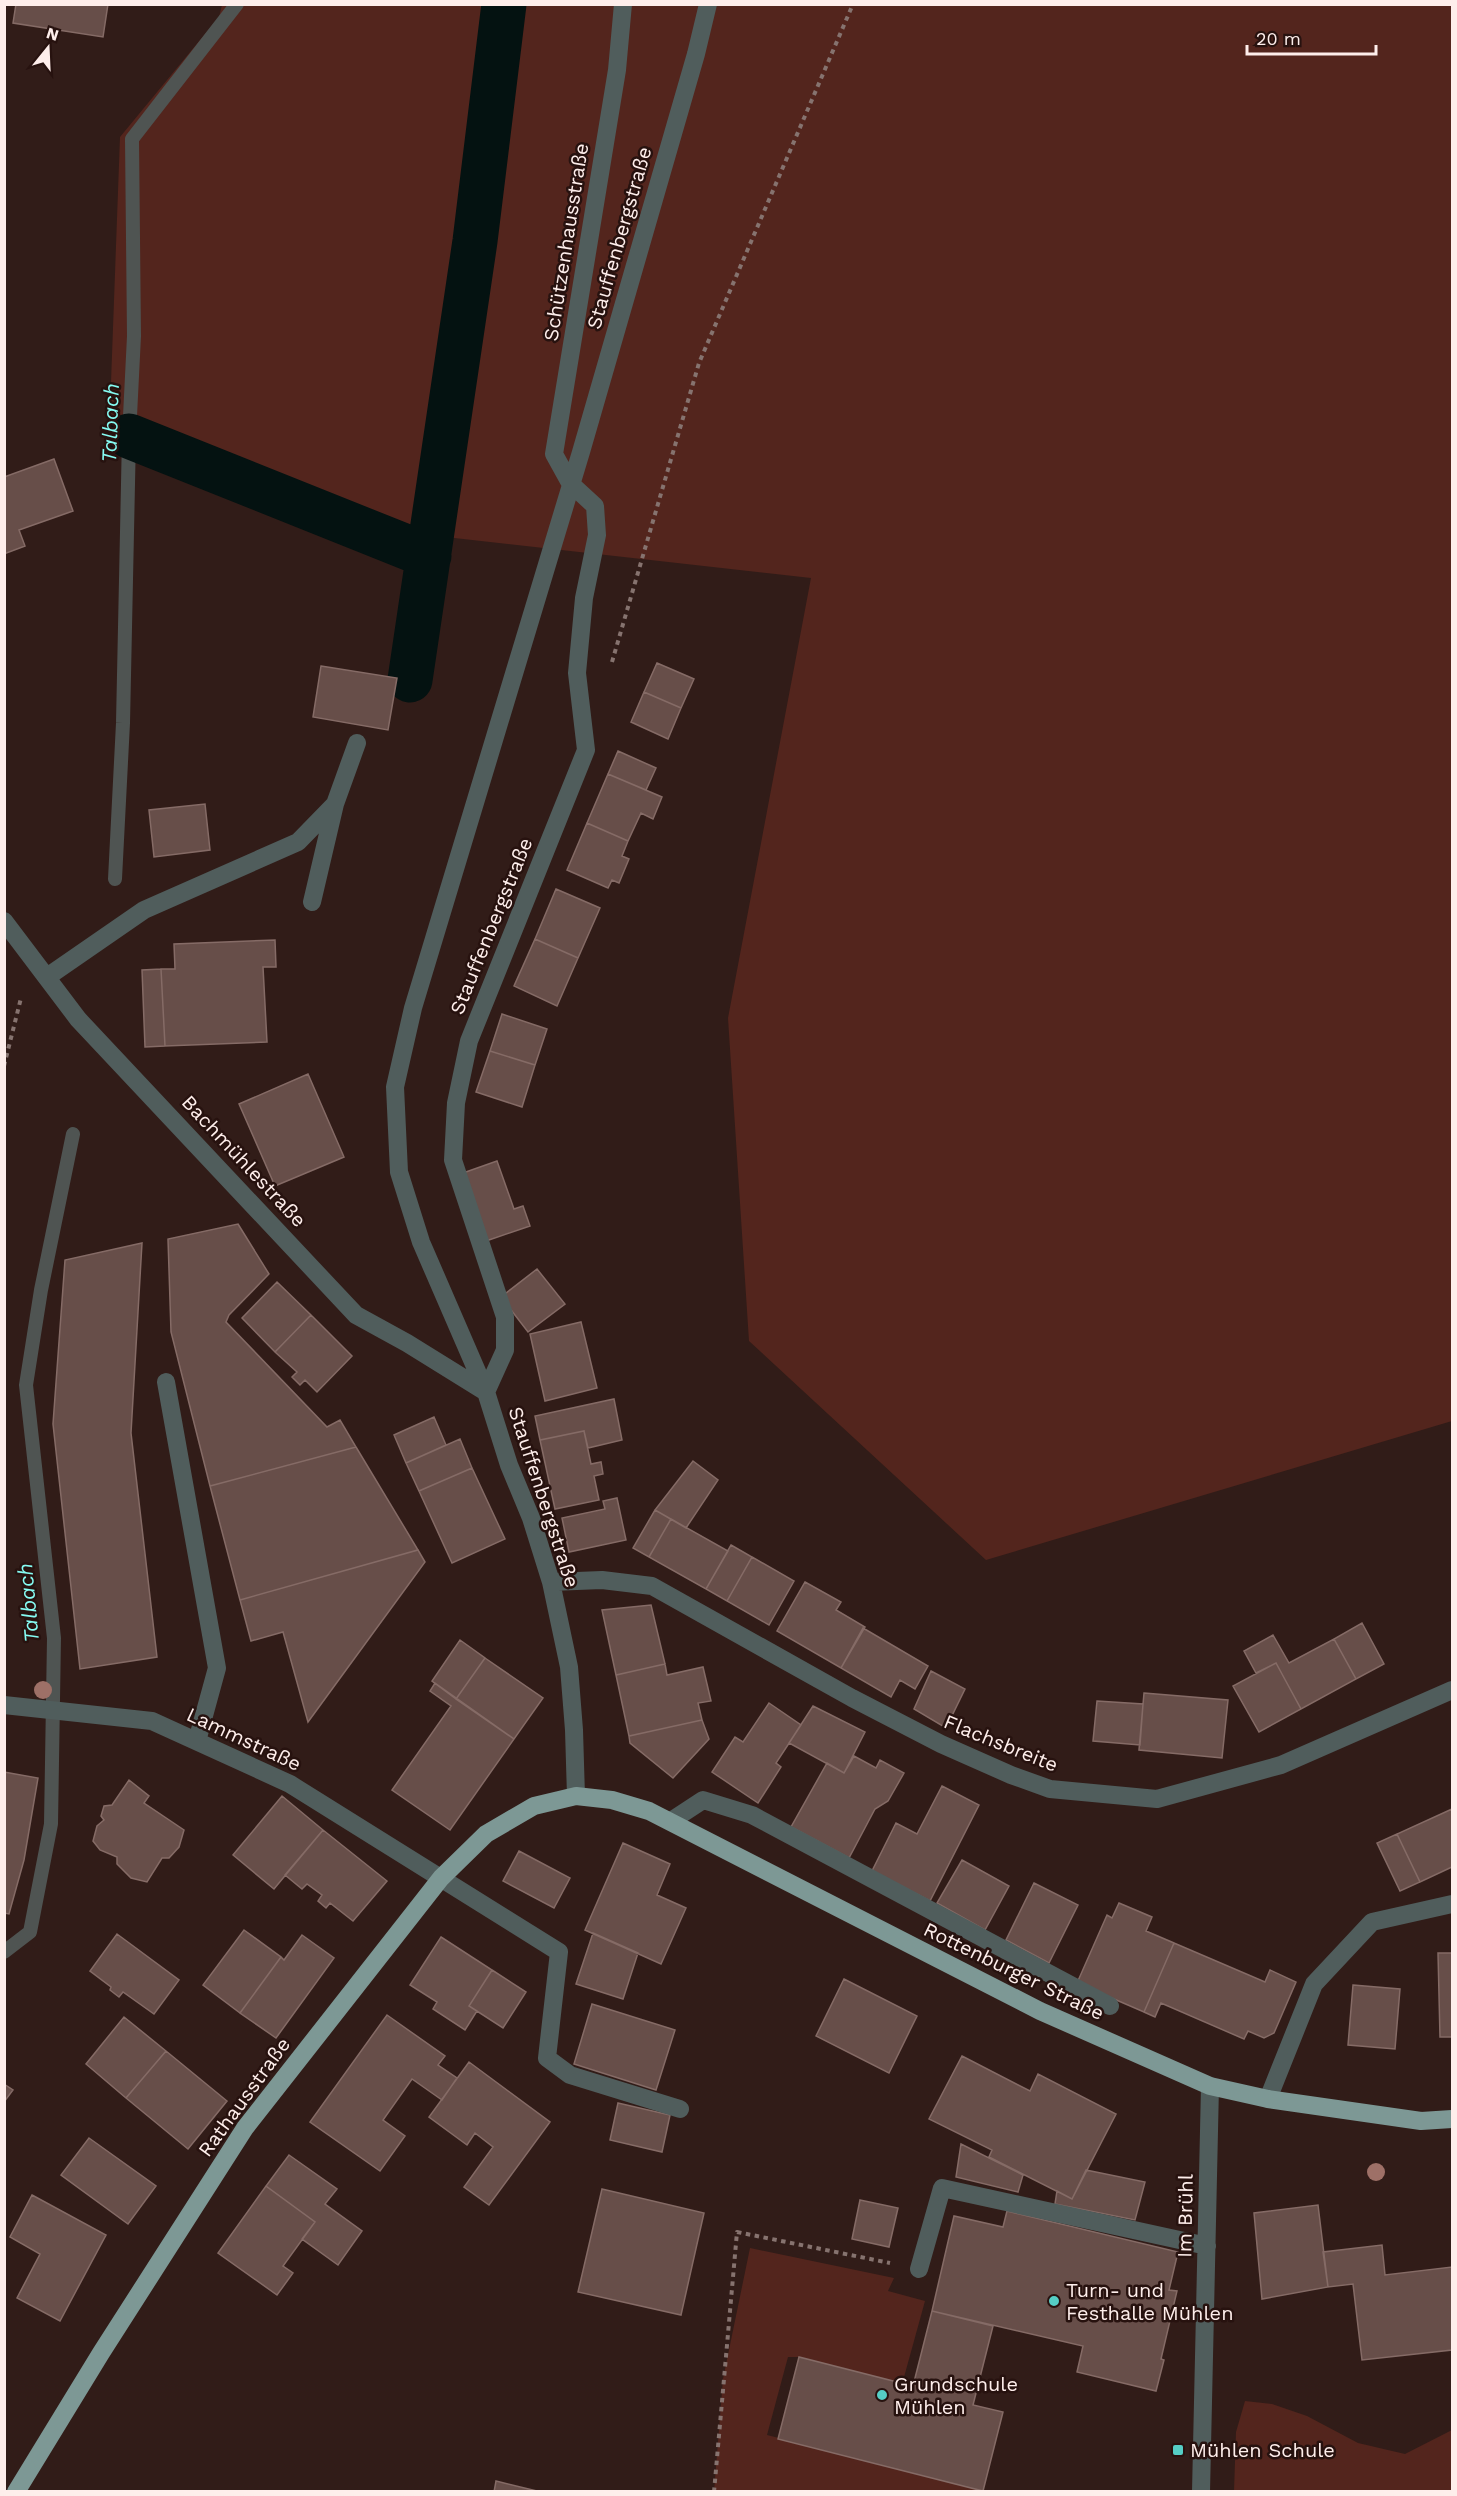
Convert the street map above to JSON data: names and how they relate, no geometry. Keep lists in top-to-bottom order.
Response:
{
  "streets": {
    "main road": ["Rottenburger Straße", "Rathausstraße"],
    "street": [
      "Stauffenbergstraße",
      "Schützenhausstraße",
      "Bachmühlestraße",
      "Lammstraße",
      "Flachsbreite",
      "Im Brühl"
    ]
  },
  "crossings": [
    ["Stauffenbergstraße", "Schützenhausstraße"],
    ["Stauffenbergstraße", "Bachmühlestraße"],
    ["Stauffenbergstraße", "Flachsbreite"],
    ["Stauffenbergstraße", "Rottenburger Straße"],
    ["Stauffenbergstraße", "Rathausstraße"],
    ["Lammstraße", "Rathausstraße"],
    ["Rottenburger Straße", "Rathausstraße"],
    ["Rottenburger Straße", "Im Brühl"]
  ],
  "water": ["Talbach"],
  "places": {
    "other": ["Turn- und Festhalle Mühlen", "Grundschule Mühlen"],
    "transit": ["Mühlen Schule"]
  },
  "scale_bar": "20 m",
  "north": "top"
}
